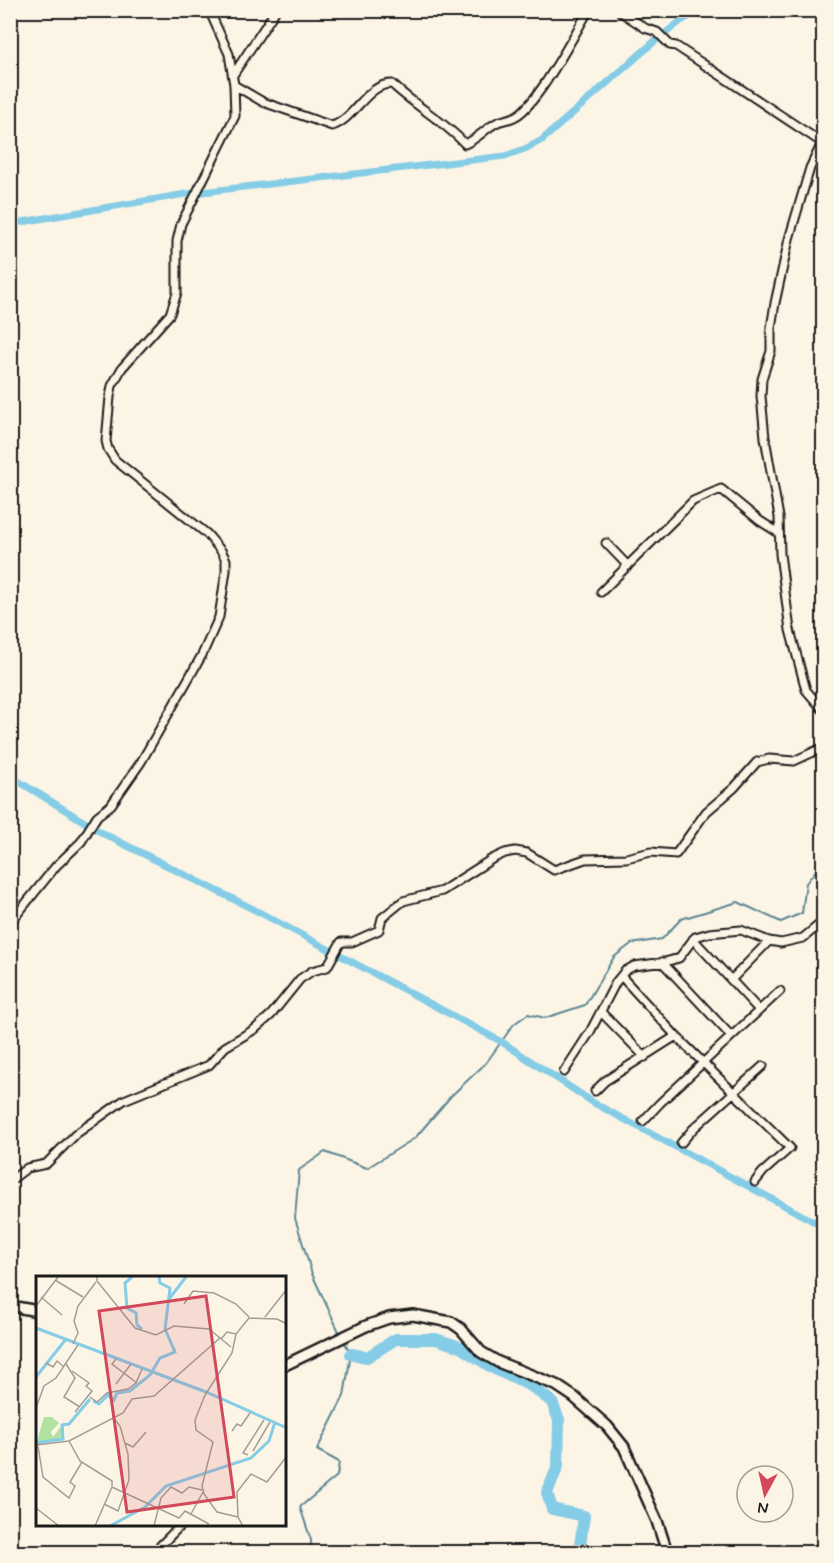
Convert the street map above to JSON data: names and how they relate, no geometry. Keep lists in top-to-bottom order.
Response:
{
  "north": "bottom"
}
